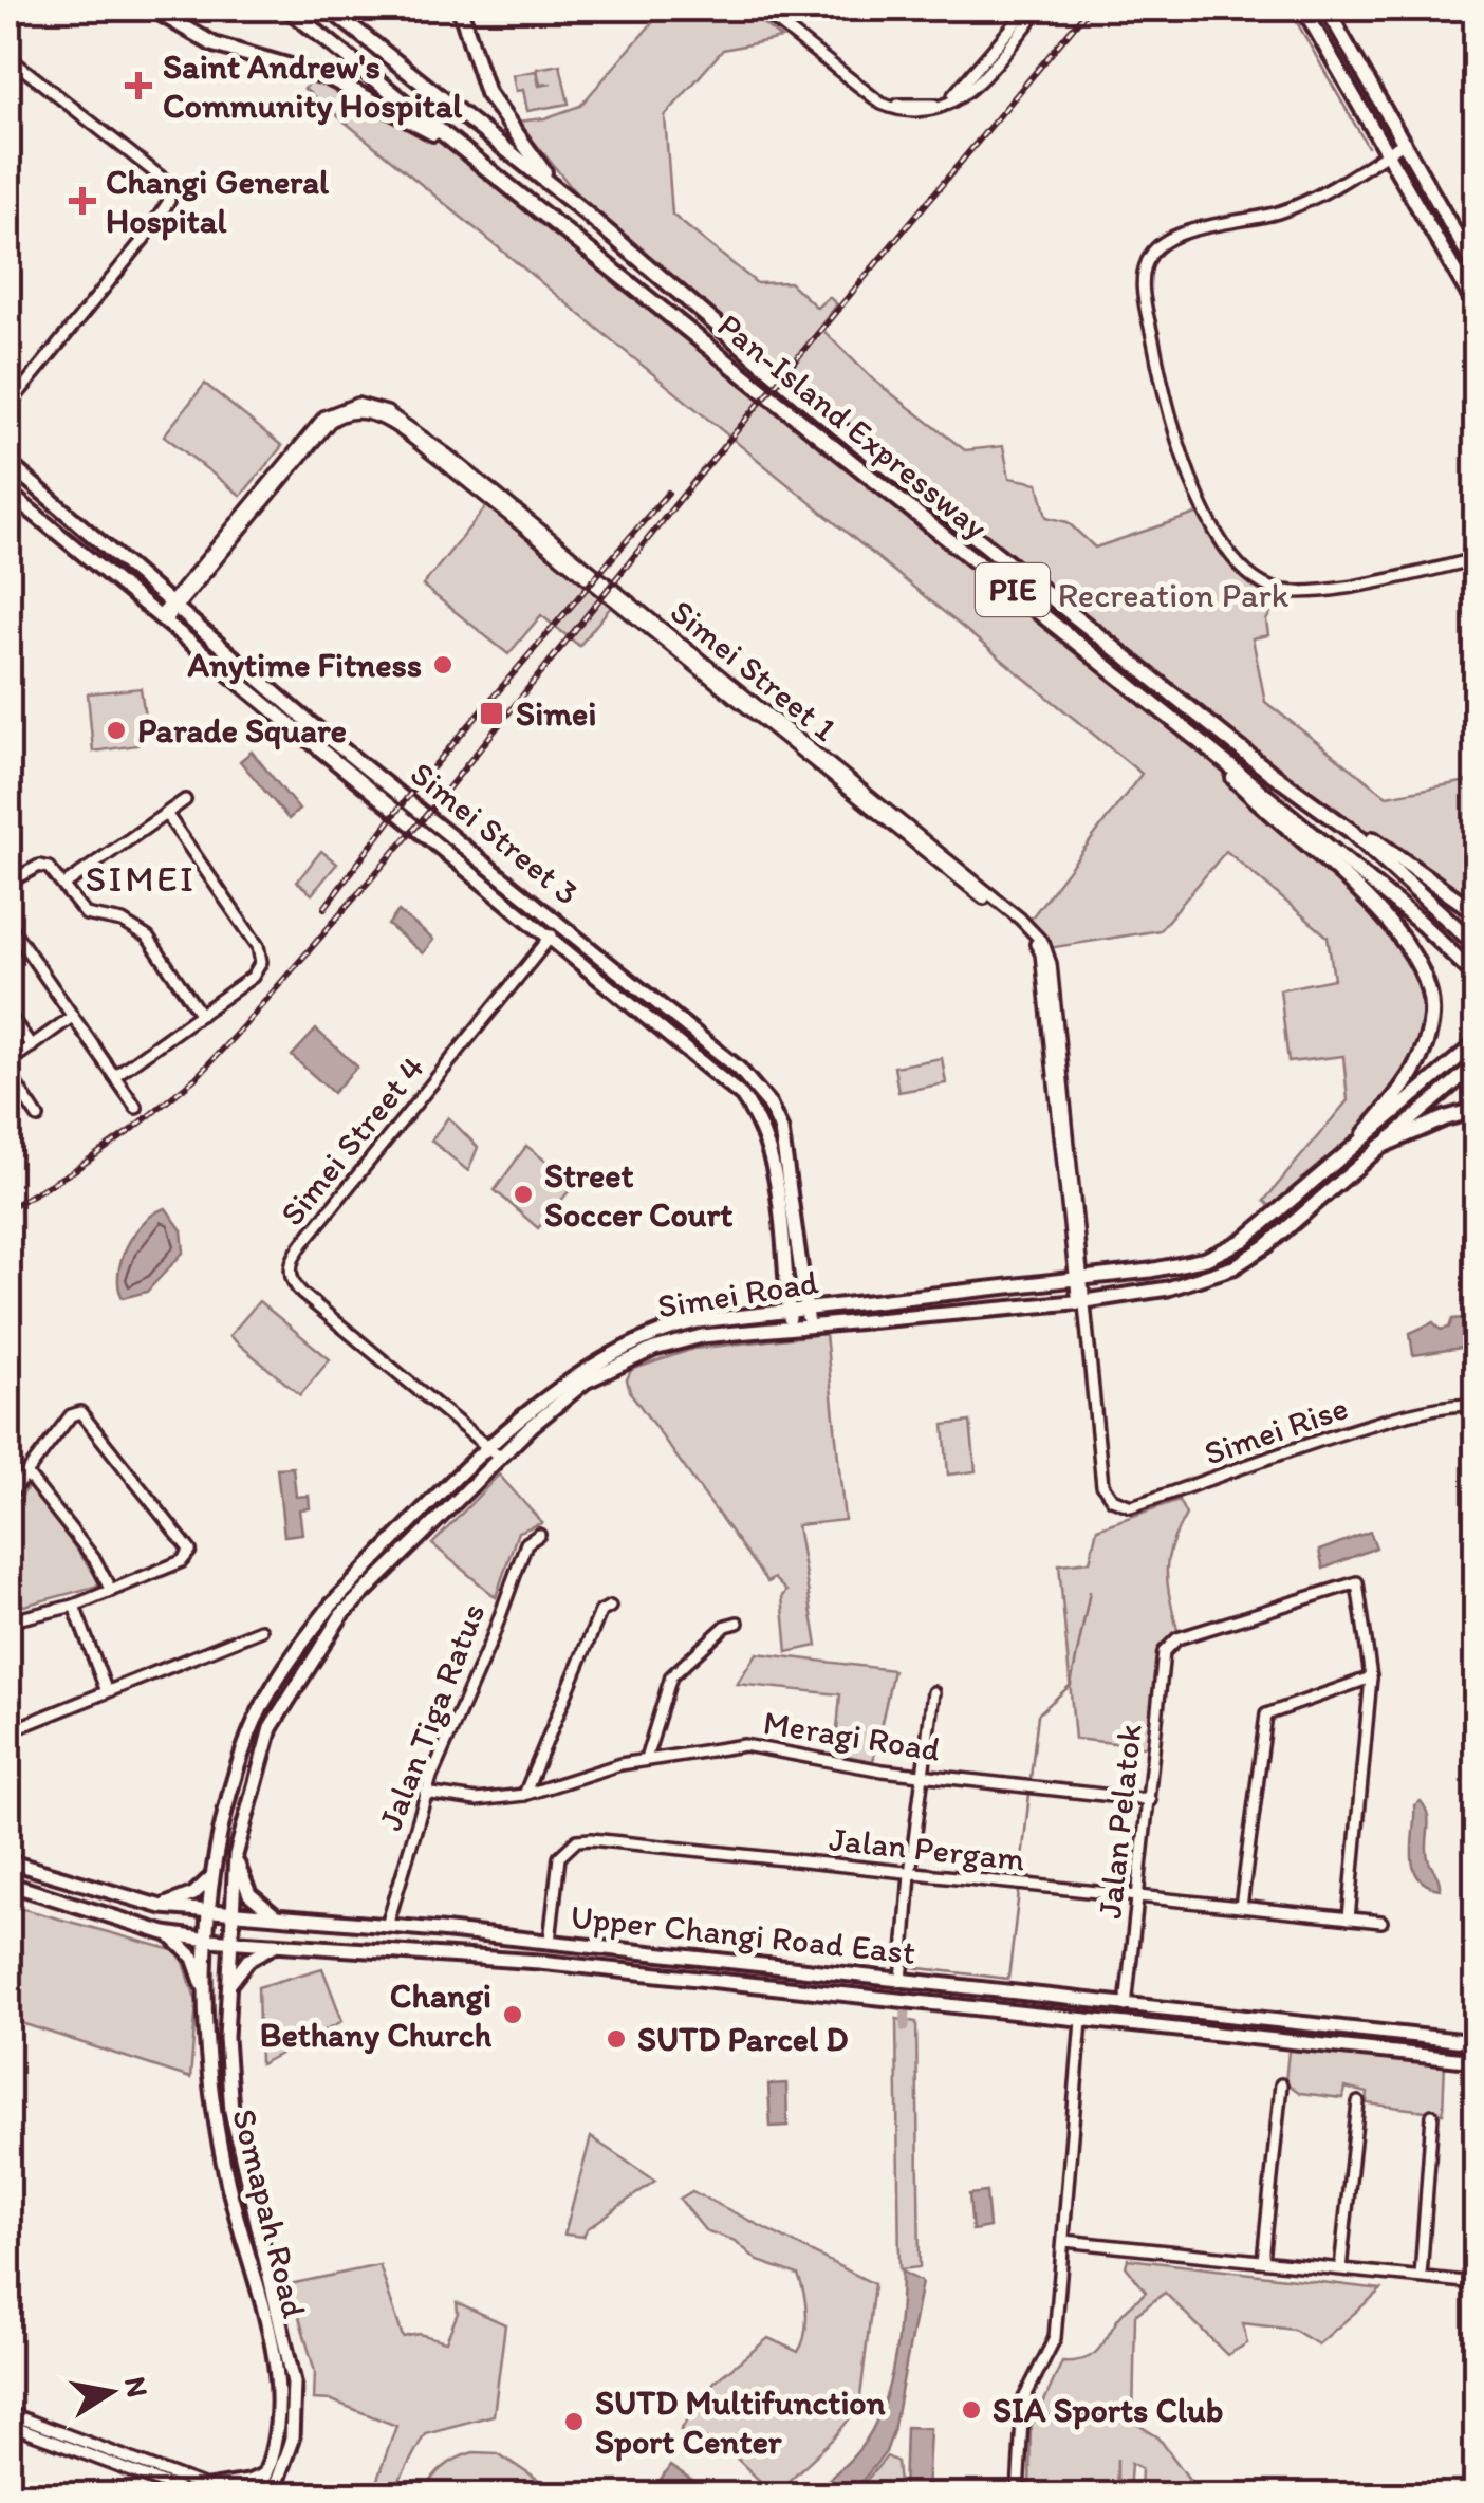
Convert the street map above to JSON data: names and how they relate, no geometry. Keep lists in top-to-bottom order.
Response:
{
  "streets": {
    "highway": ["Pan-Island Expressway", "PIE"],
    "main road": [
      "Simei Street 3",
      "Simei Road",
      "Upper Changi Road East",
      "Somapah Road"
    ],
    "street": [
      "Simei Street 1",
      "Simei Street 4",
      "Simei Rise",
      "Jalan Tiga Ratus",
      "Meragi Road",
      "Jalan Pelatok",
      "Jalan Pergam"
    ]
  },
  "crossings": [
    ["Simei Street 1", "Simei Street 3"],
    ["Simei Street 1", "Simei Road"],
    ["Simei Street 1", "Simei Rise"],
    ["Simei Street 3", "Simei Street 4"],
    ["Simei Street 3", "Simei Road"],
    ["Simei Street 4", "Simei Road"],
    ["Simei Road", "Upper Changi Road East"],
    ["Simei Road", "Somapah Road"],
    ["Jalan Tiga Ratus", "Meragi Road"],
    ["Jalan Tiga Ratus", "Upper Changi Road East"],
    ["Meragi Road", "Jalan Pelatok"],
    ["Jalan Pelatok", "Jalan Pergam"],
    ["Jalan Pelatok", "Upper Changi Road East"],
    ["Jalan Pergam", "Upper Changi Road East"],
    ["Upper Changi Road East", "Somapah Road"]
  ],
  "districts": ["SIMEI"],
  "parks": ["Recreation Park"],
  "places": {
    "health": ["Saint Andrew's Community Hospital", "Changi General Hospital"],
    "other": [
      "Anytime Fitness",
      "Parade Square",
      "Street Soccer Court",
      "Changi Bethany Church",
      "SUTD Parcel D",
      "SIA Sports Club",
      "SUTD Multifunction Sport Center"
    ],
    "transit": ["Simei"]
  },
  "north": "right"
}
